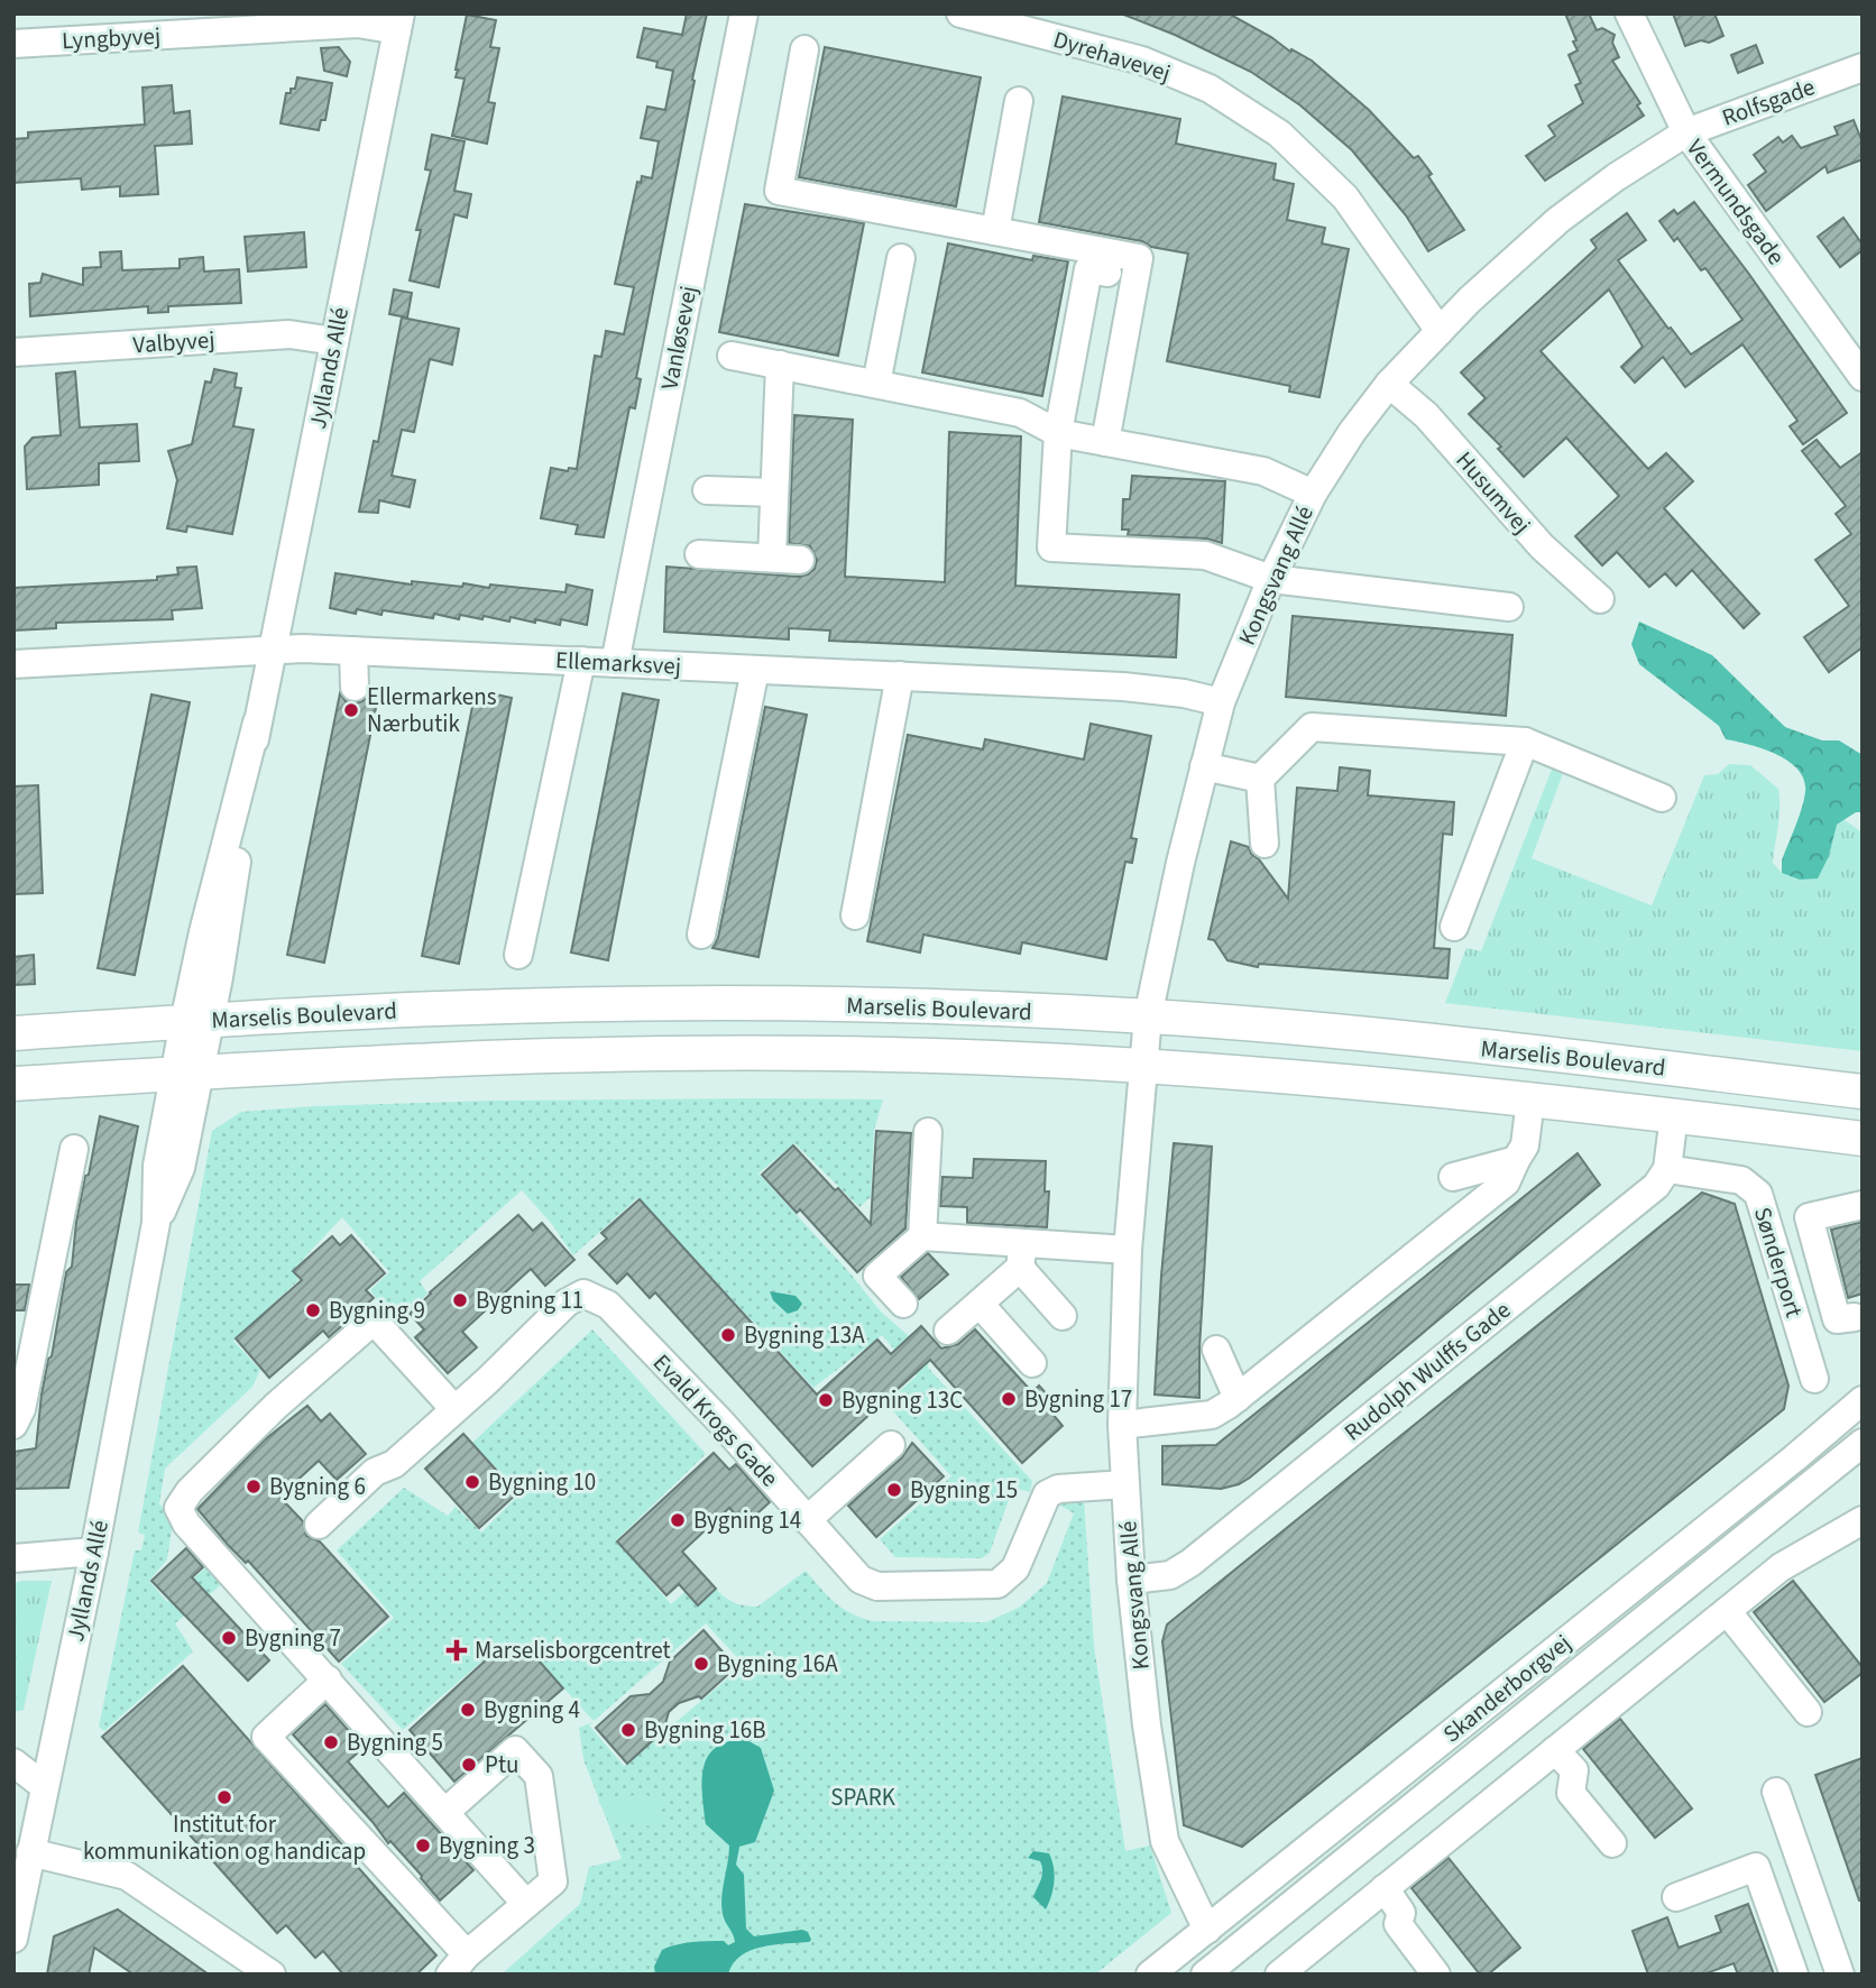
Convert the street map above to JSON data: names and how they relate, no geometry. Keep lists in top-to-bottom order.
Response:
{
  "streets": {
    "main road": ["Marselis Boulevard"],
    "street": [
      "Lyngbyvej",
      "Dyrehavevej",
      "Rolfsgade",
      "Vermundsgade",
      "Vanløsevej",
      "Valbyvej",
      "Jyllands Allé",
      "Husumvej",
      "Kongsvang Allé",
      "Ellemarksvej",
      "Sønderport",
      "Rudolph Wulffs Gade",
      "Evald Krogs Gade",
      "Skanderborgvej"
    ]
  },
  "crossings": [
    ["Lyngbyvej", "Jyllands Allé"],
    ["Dyrehavevej", "Kongsvang Allé"],
    ["Rolfsgade", "Vermundsgade"],
    ["Rolfsgade", "Kongsvang Allé"],
    ["Vanløsevej", "Ellemarksvej"],
    ["Valbyvej", "Jyllands Allé"],
    ["Jyllands Allé", "Ellemarksvej"],
    ["Jyllands Allé", "Marselis Boulevard"],
    ["Husumvej", "Kongsvang Allé"],
    ["Kongsvang Allé", "Ellemarksvej"],
    ["Kongsvang Allé", "Marselis Boulevard"],
    ["Kongsvang Allé", "Rudolph Wulffs Gade"],
    ["Kongsvang Allé", "Evald Krogs Gade"],
    ["Kongsvang Allé", "Skanderborgvej"],
    ["Sønderport", "Rudolph Wulffs Gade"]
  ],
  "parks": ["SPARK"],
  "places": {
    "other": [
      "Ellermarkens Nærbutik",
      "Bygning 11",
      "Bygning 9",
      "Bygning 13A",
      "Bygning 17",
      "Bygning 13C",
      "Bygning 10",
      "Bygning 6",
      "Bygning 15",
      "Bygning 14",
      "Bygning 7",
      "Bygning 16A",
      "Bygning 4",
      "Bygning 16B",
      "Bygning 5",
      "Ptu",
      "Institut for kommunikation og handicap",
      "Bygning 3"
    ],
    "health": ["Marselisborgcentret"]
  }
}
